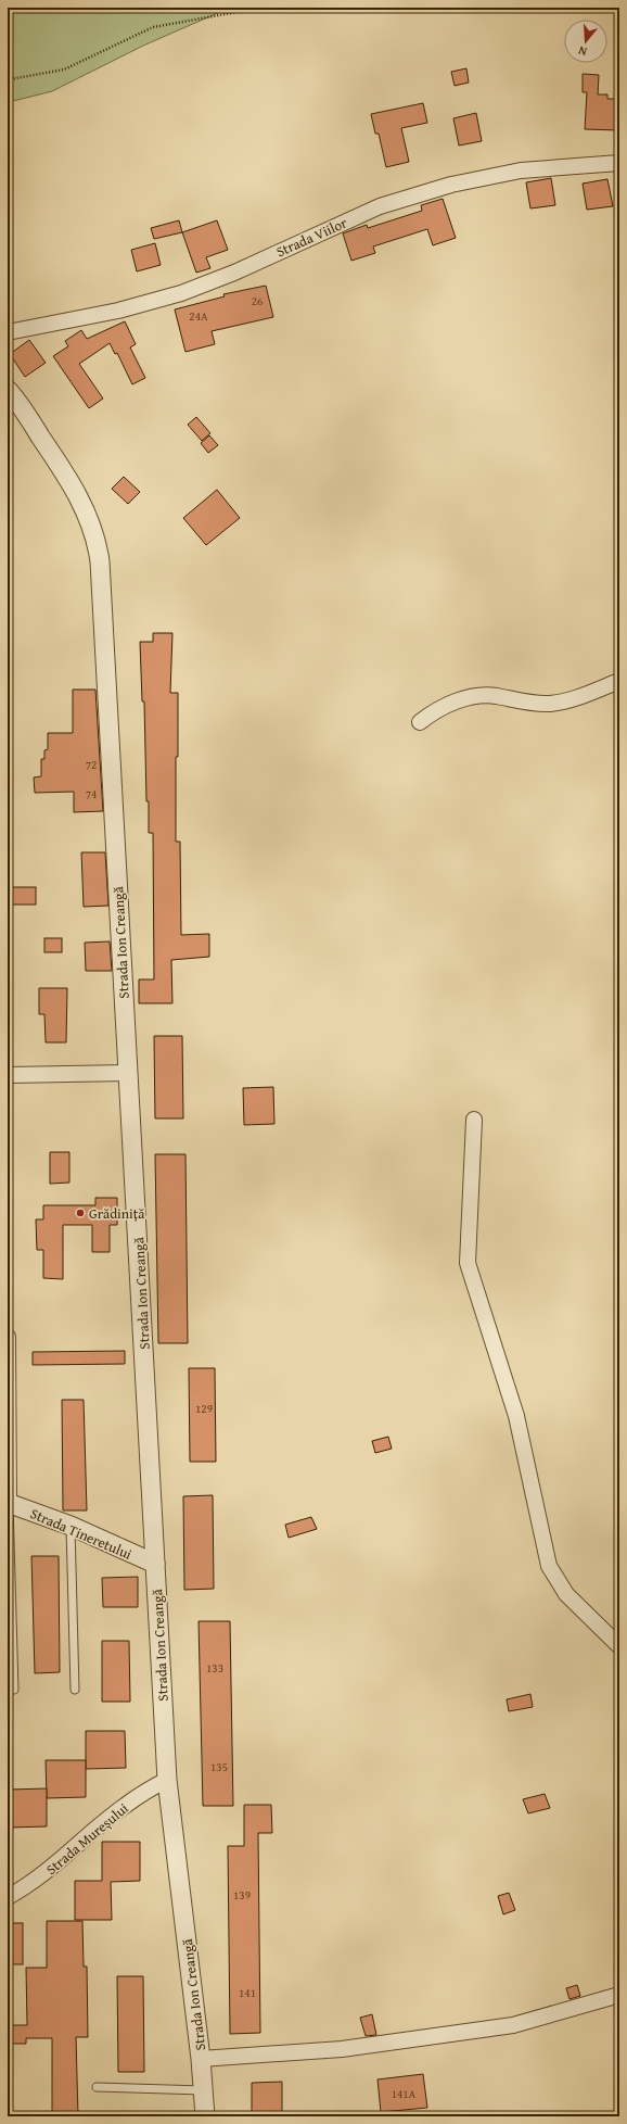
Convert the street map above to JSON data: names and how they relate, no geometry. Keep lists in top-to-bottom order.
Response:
{
  "streets": {
    "street": [
      "Strada Viilor",
      "Strada Ion Creangă",
      "Strada Tineretului",
      "Strada Mureșului"
    ]
  },
  "crossings": [
    ["Strada Ion Creangă", "Strada Tineretului"],
    ["Strada Ion Creangă", "Strada Mureșului"]
  ],
  "places": ["Grădiniță"],
  "house_numbers": [
    "26",
    "24A",
    "72",
    "74",
    "129",
    "133",
    "135",
    "139",
    "141",
    "141A"
  ],
  "north": "bottom"
}
